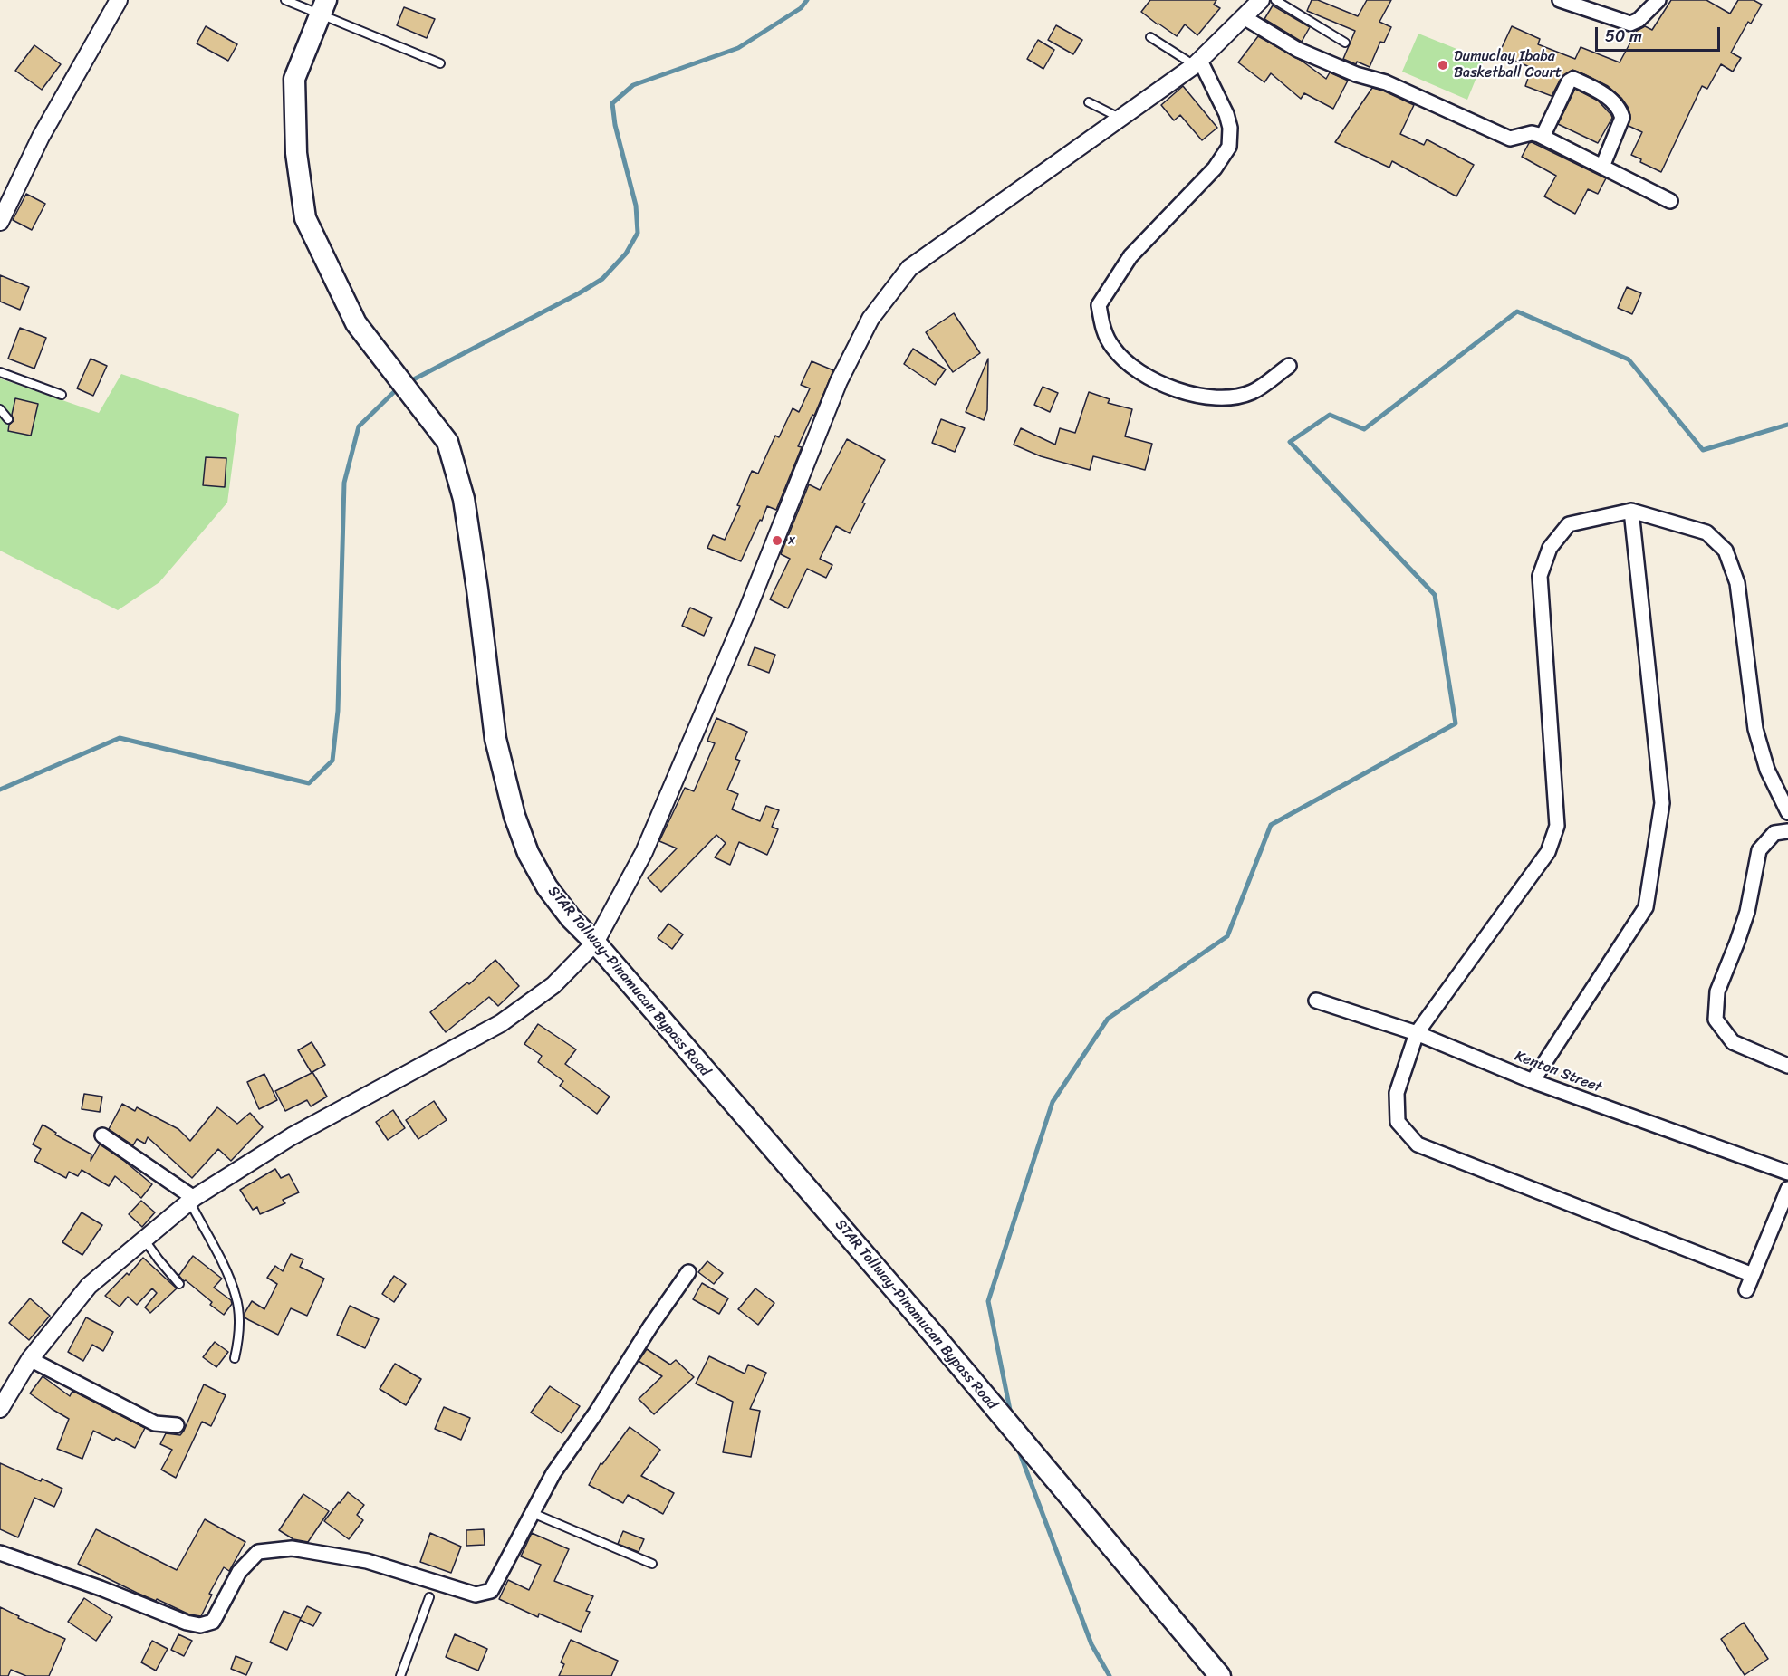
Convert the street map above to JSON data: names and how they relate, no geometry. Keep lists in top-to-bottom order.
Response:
{
  "streets": {
    "main road": ["STAR Tollway-Pinamucan Bypass Road"],
    "street": ["Kenton Street"]
  },
  "places": ["Dumuclay Ibaba Basketball Court", "x"],
  "scale_bar": "50 m"
}
